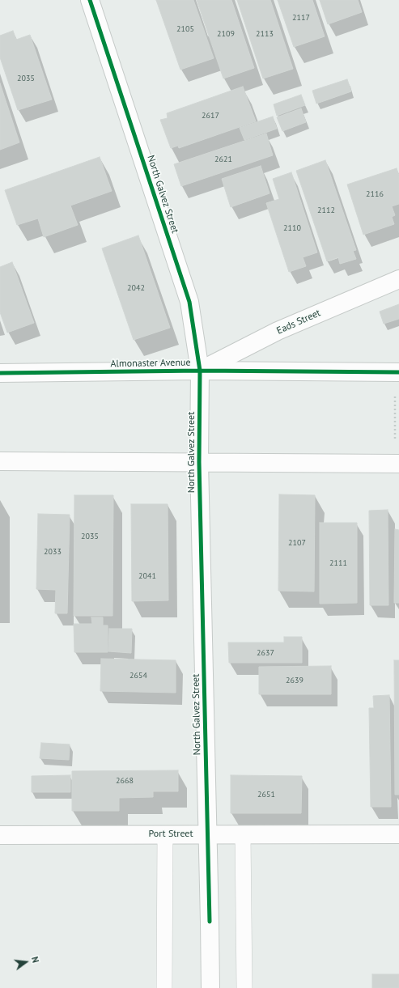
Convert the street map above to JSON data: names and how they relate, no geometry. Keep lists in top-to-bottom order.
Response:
{
  "streets": {
    "street": [
      "North Galvez Street",
      "Eads Street",
      "Almonaster Avenue",
      "Port Street"
    ]
  },
  "crossings": [
    ["North Galvez Street", "Eads Street"],
    ["North Galvez Street", "Almonaster Avenue"],
    ["North Galvez Street", "Port Street"],
    ["Eads Street", "Almonaster Avenue"]
  ],
  "house_numbers": [
    "2117",
    "2105",
    "2109",
    "2113",
    "2035",
    "2617",
    "2621",
    "2116",
    "2112",
    "2110",
    "2042",
    "2035",
    "2107",
    "2033",
    "2111",
    "2041",
    "2637",
    "2654",
    "2639",
    "2668",
    "2651"
  ],
  "north": "right"
}
